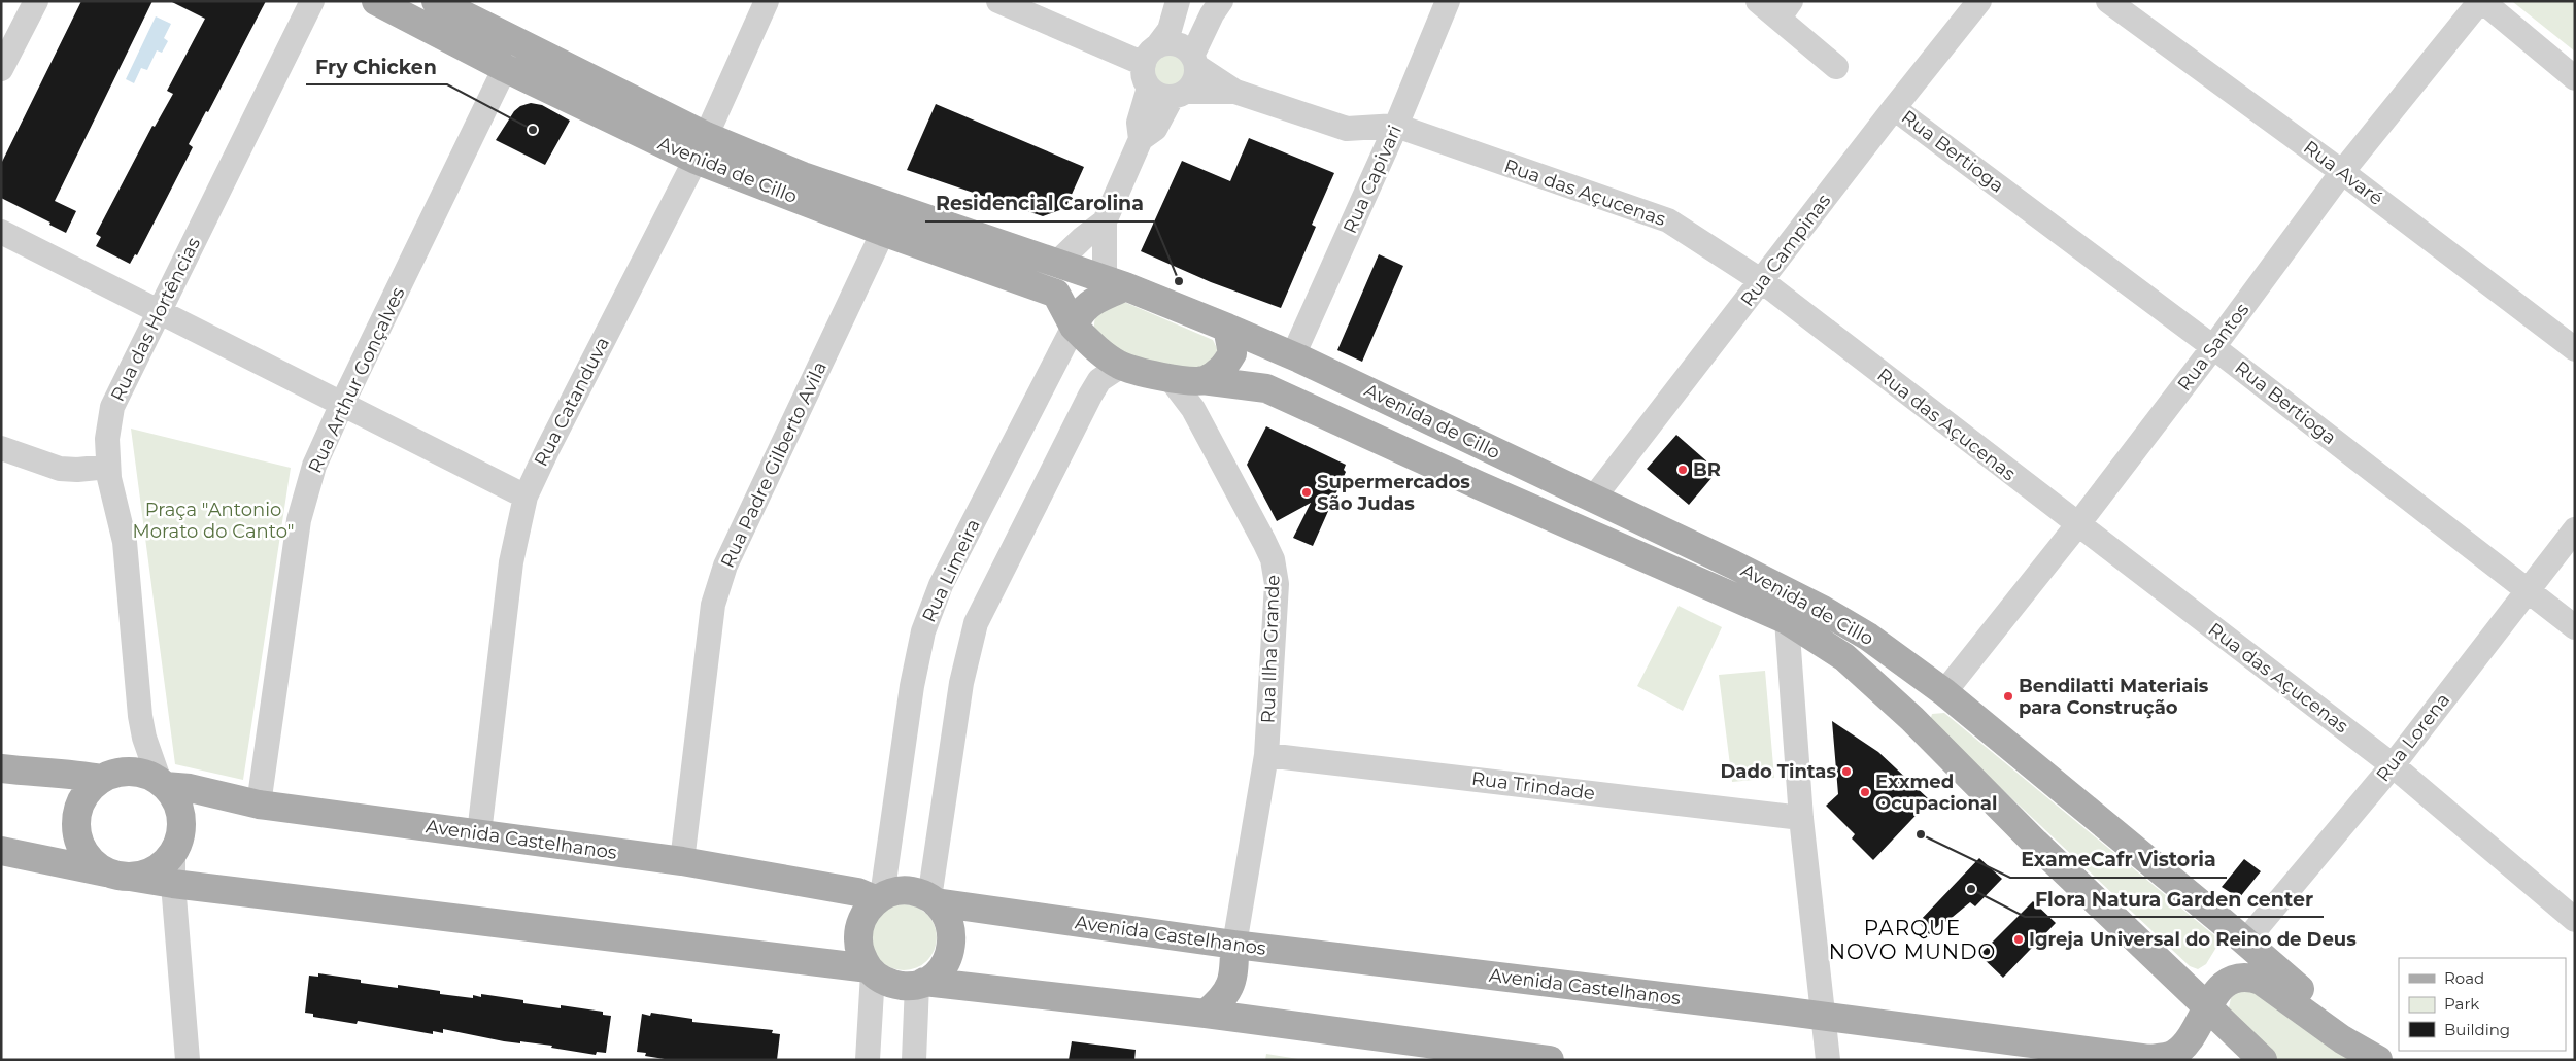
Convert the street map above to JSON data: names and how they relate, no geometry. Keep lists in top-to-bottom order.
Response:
{
  "streets": {
    "main road": ["Avenida de Cillo", "Avenida Castelhanos"],
    "street": [
      "Rua Bertioga",
      "Rua Avaré",
      "Rua Capivari",
      "Rua das Açucenas",
      "Rua Campinas",
      "Rua das Hortências",
      "Rua Santos",
      "Rua Arthur Gonçalves",
      "Rua Catanduva",
      "Rua Padre Gilberto Avila",
      "Rua Limeira",
      "Rua Ilha Grande",
      "Rua Lorena",
      "Rua Trindade"
    ]
  },
  "crossings": [
    ["Rua Bertioga", "Rua Campinas"],
    ["Rua Bertioga", "Rua Santos"],
    ["Rua Bertioga", "Rua Lorena"],
    ["Avenida de Cillo", "Rua Capivari"],
    ["Avenida de Cillo", "Rua Campinas"],
    ["Avenida de Cillo", "Rua Santos"],
    ["Avenida de Cillo", "Rua Arthur Gonçalves"],
    ["Avenida de Cillo", "Rua Catanduva"],
    ["Avenida de Cillo", "Rua Padre Gilberto Avila"],
    ["Avenida de Cillo", "Rua Limeira"],
    ["Avenida de Cillo", "Rua Ilha Grande"],
    ["Avenida de Cillo", "Rua Lorena"],
    ["Avenida de Cillo", "Avenida Castelhanos"],
    ["Rua Avaré", "Rua Santos"],
    ["Rua Capivari", "Rua das Açucenas"],
    ["Rua das Açucenas", "Rua Campinas"],
    ["Rua das Açucenas", "Rua Santos"],
    ["Rua das Açucenas", "Rua Lorena"],
    ["Rua das Hortências", "Avenida Castelhanos"],
    ["Rua Arthur Gonçalves", "Avenida Castelhanos"],
    ["Rua Catanduva", "Avenida Castelhanos"],
    ["Rua Padre Gilberto Avila", "Avenida Castelhanos"],
    ["Rua Limeira", "Avenida Castelhanos"],
    ["Rua Ilha Grande", "Rua Trindade"],
    ["Rua Ilha Grande", "Avenida Castelhanos"],
    ["Rua Lorena", "Avenida Castelhanos"]
  ],
  "districts": ["PARQUE NOVO MUNDO"],
  "parks": ["Praça \"Antonio Morato do Canto\""],
  "places": [
    "Fry Chicken",
    "Residencial Carolina",
    "BR",
    "Supermercados São Judas",
    "Bendilatti Materiais para Construção",
    "Dado Tintas",
    "Exxmed Ocupacional",
    "ExameCafr Vistoria",
    "Flora Natura Garden center",
    "Igreja Universal do Reino de Deus"
  ],
  "legend": ["Road", "Park", "Building"]
}
